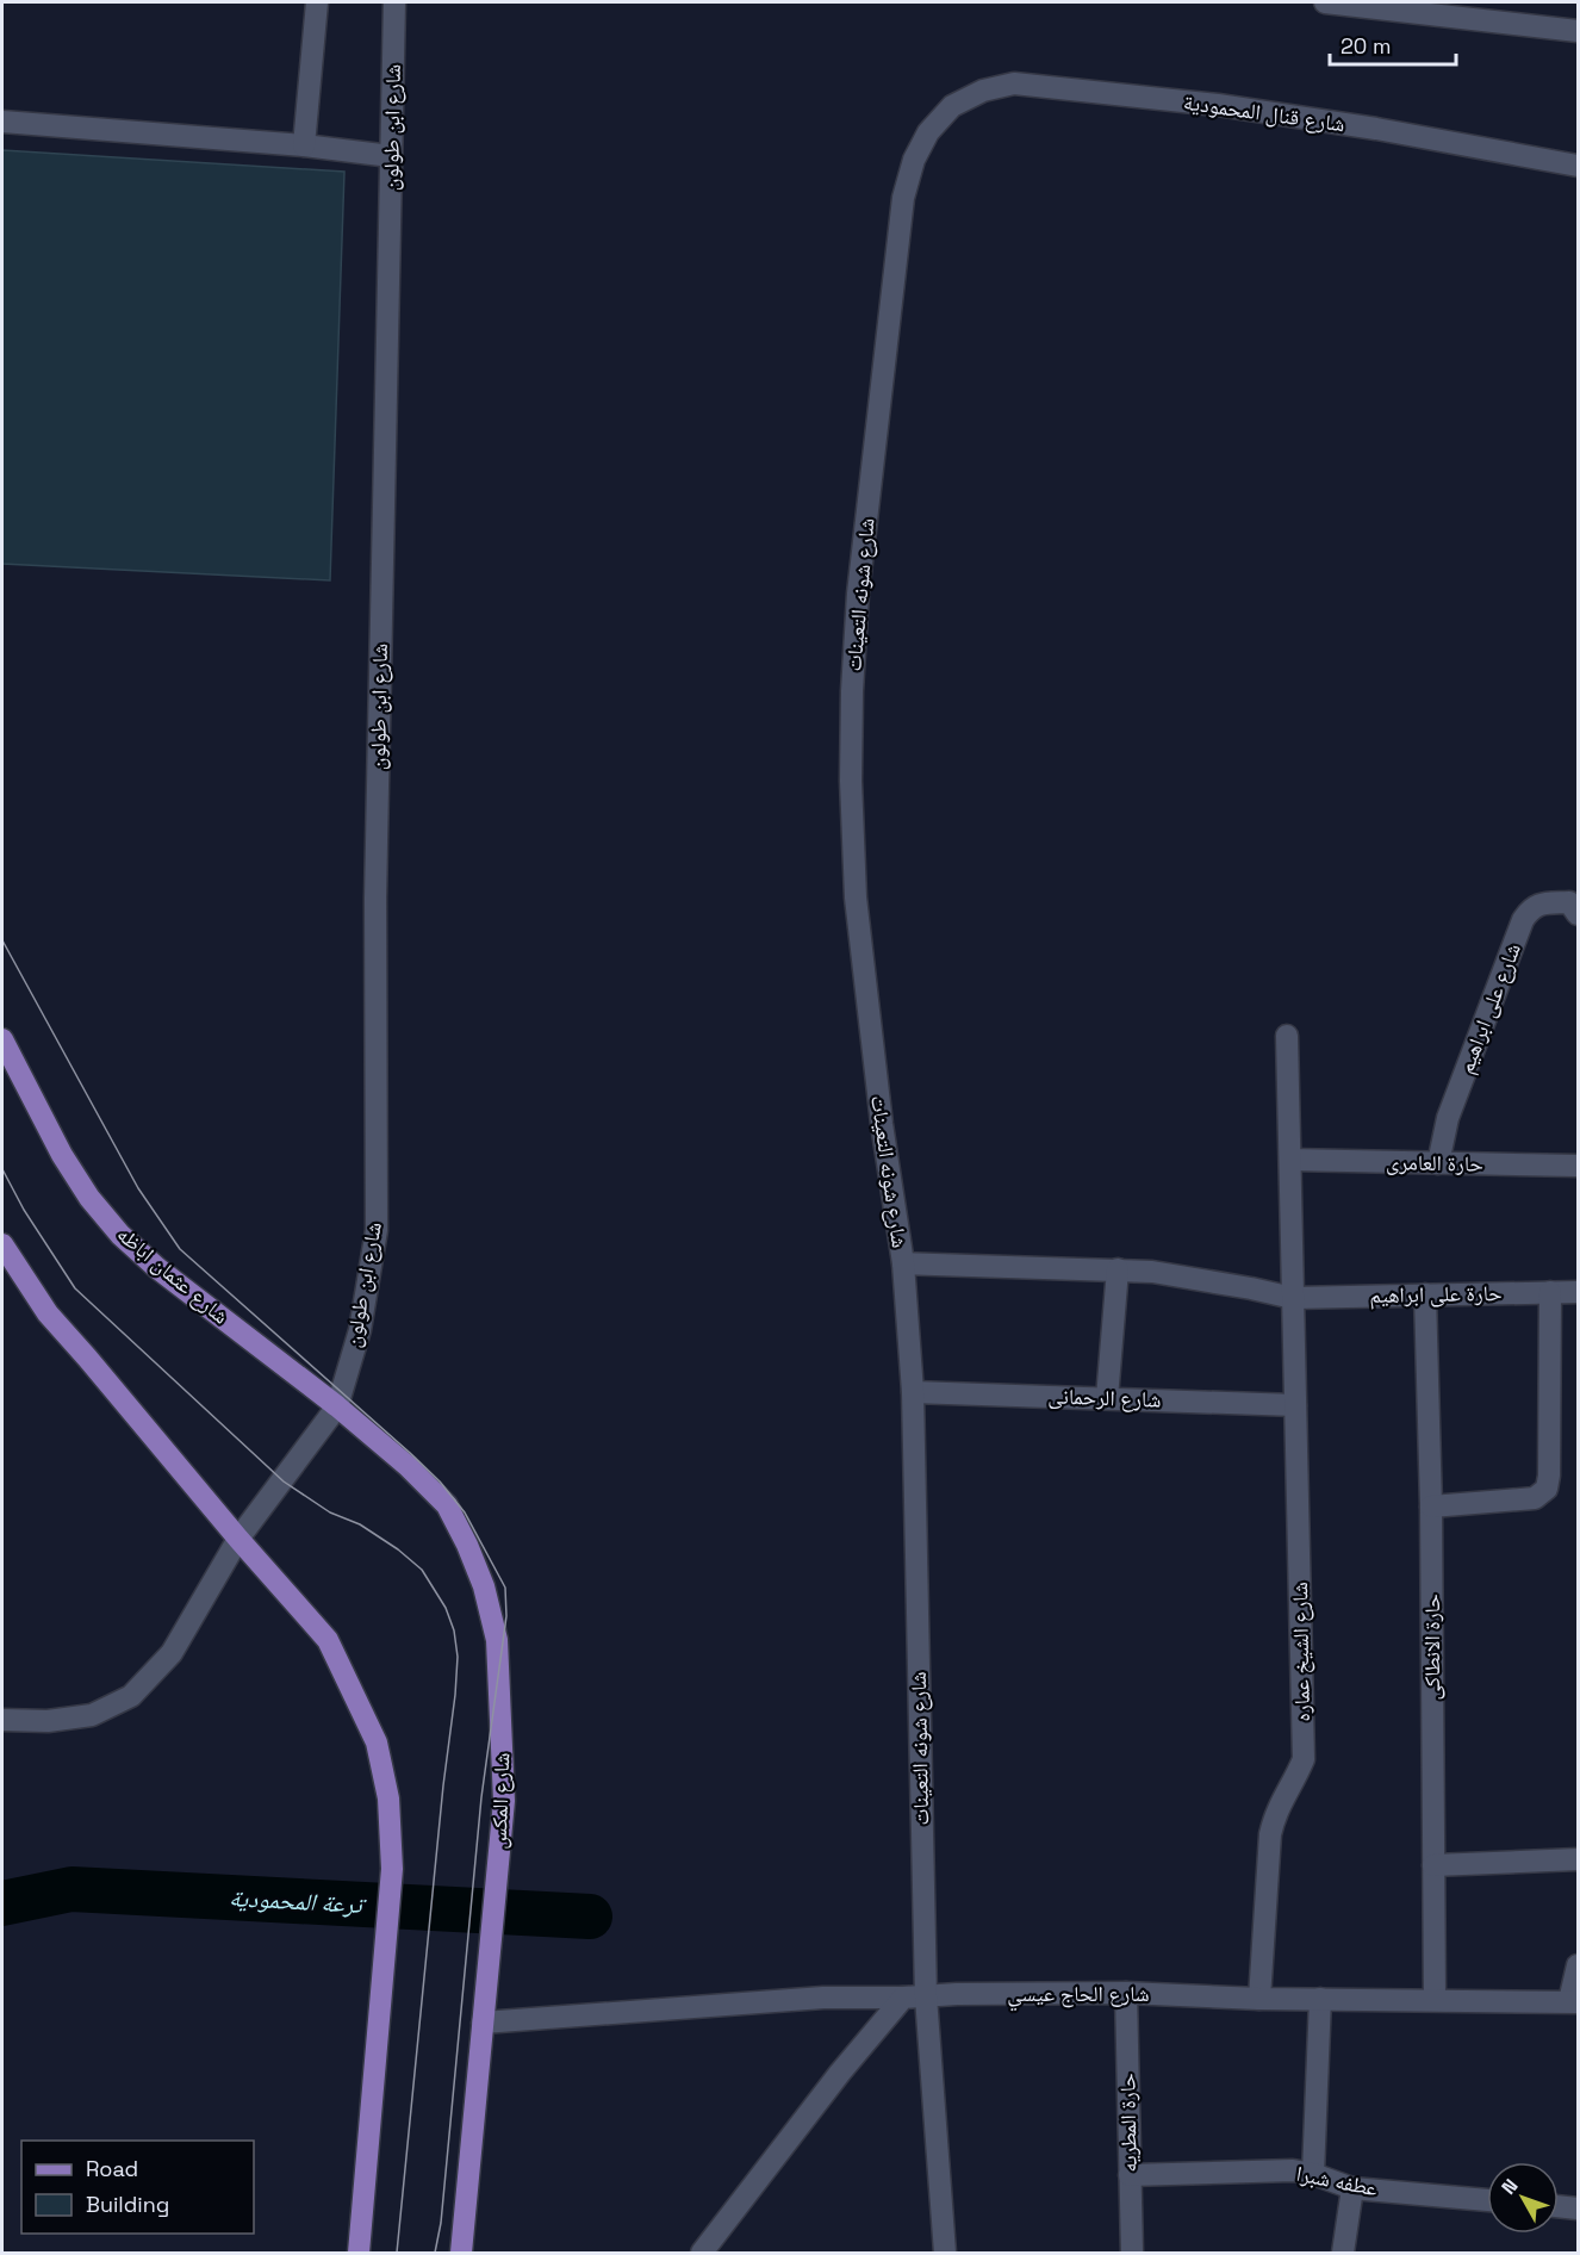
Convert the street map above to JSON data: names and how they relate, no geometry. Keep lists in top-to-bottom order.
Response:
{
  "streets": {
    "main road": ["شارع عثمان اباظه", "شارع المكس"],
    "street": [
      "شارع قنال المحمودية",
      "شارع ابن طولون",
      "شارع شونه التعينات",
      "شارع على ابراهيم",
      "حارة العامرى",
      "حارة على ابراهيم",
      "شارع الرحمانى",
      "حارة الانطاكى",
      "شارع الشيخ عماره",
      "شارع الحاج عيسي",
      "حارة المطريه",
      "عطفه شبرا"
    ]
  },
  "crossings": [
    ["شارع قنال المحمودية", "شارع شونه التعينات"],
    ["شارع ابن طولون", "شارع عثمان اباظه"],
    ["شارع ابن طولون", "شارع المكس"],
    ["شارع شونه التعينات", "شارع الرحمانى"],
    ["شارع شونه التعينات", "شارع الحاج عيسي"],
    ["شارع على ابراهيم", "حارة العامرى"],
    ["حارة العامرى", "شارع الشيخ عماره"],
    ["شارع عثمان اباظه", "شارع المكس"],
    ["حارة على ابراهيم", "حارة الانطاكى"],
    ["حارة على ابراهيم", "شارع الشيخ عماره"],
    ["شارع الرحمانى", "شارع الشيخ عماره"],
    ["حارة الانطاكى", "شارع الحاج عيسي"],
    ["شارع الشيخ عماره", "شارع الحاج عيسي"],
    ["شارع المكس", "شارع الحاج عيسي"],
    ["شارع الحاج عيسي", "حارة المطريه"],
    ["حارة المطريه", "عطفه شبرا"]
  ],
  "water": ["ترعة المحمودية"],
  "legend": ["Road", "Building"],
  "scale_bar": "20 m",
  "north": "top left"
}
